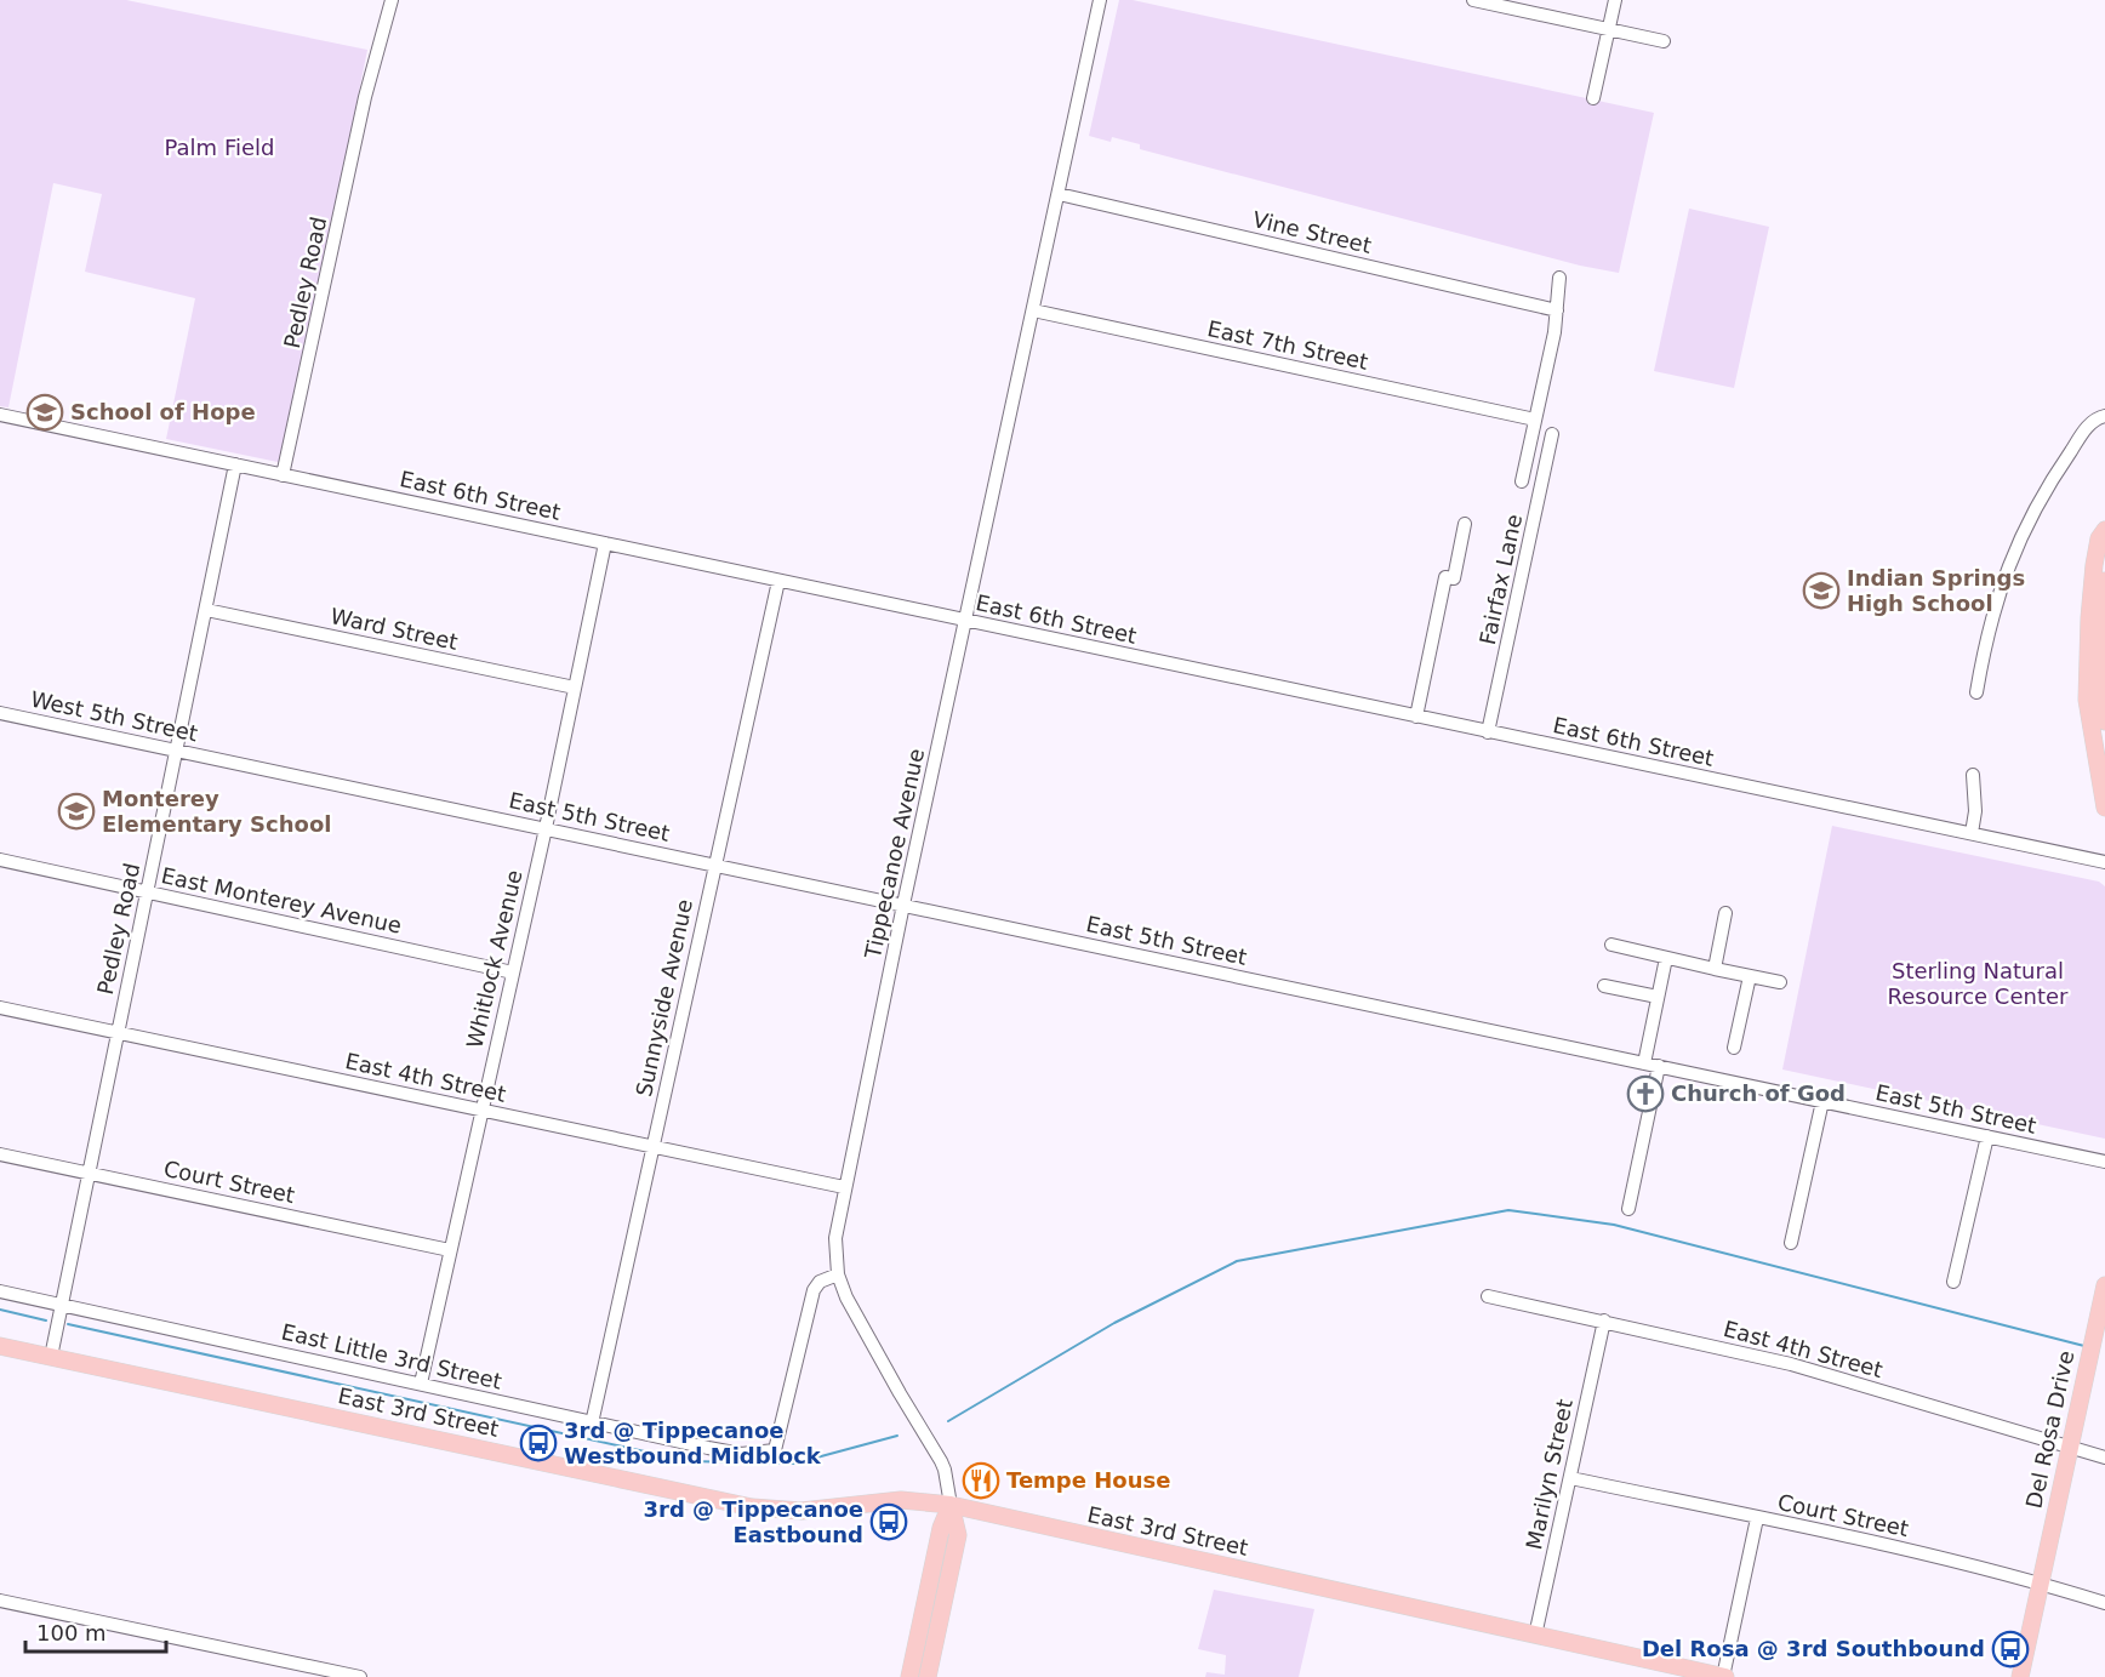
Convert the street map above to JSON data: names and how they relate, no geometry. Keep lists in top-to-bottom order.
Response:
{
  "streets": {
    "main road": ["East 3rd Street", "Del Rosa Drive"],
    "street": [
      "Vine Street",
      "Pedley Road",
      "East 7th Street",
      "East 6th Street",
      "Fairfax Lane",
      "Ward Street",
      "West 5th Street",
      "East 5th Street",
      "Tippecanoe Avenue",
      "East Monterey Avenue",
      "Whitlock Avenue",
      "Sunnyside Avenue",
      "East 4th Street",
      "Court Street",
      "East Little 3rd Street",
      "Marilyn Street"
    ]
  },
  "crossings": [
    ["Vine Street", "Tippecanoe Avenue"],
    ["Pedley Road", "East 6th Street"],
    ["Pedley Road", "Ward Street"],
    ["Pedley Road", "West 5th Street"],
    ["Pedley Road", "East Monterey Avenue"],
    ["Pedley Road", "East 4th Street"],
    ["Pedley Road", "Court Street"],
    ["Pedley Road", "East Little 3rd Street"],
    ["Pedley Road", "East 3rd Street"],
    ["East 7th Street", "Tippecanoe Avenue"],
    ["East 6th Street", "Fairfax Lane"],
    ["East 6th Street", "Tippecanoe Avenue"],
    ["East 6th Street", "Whitlock Avenue"],
    ["East 6th Street", "Sunnyside Avenue"],
    ["Ward Street", "Whitlock Avenue"],
    ["West 5th Street", "East 5th Street"],
    ["East 5th Street", "Tippecanoe Avenue"],
    ["East 5th Street", "Whitlock Avenue"],
    ["East 5th Street", "Sunnyside Avenue"],
    ["Tippecanoe Avenue", "East 4th Street"],
    ["Tippecanoe Avenue", "East Little 3rd Street"],
    ["Tippecanoe Avenue", "East 3rd Street"],
    ["East Monterey Avenue", "Whitlock Avenue"],
    ["Whitlock Avenue", "East 4th Street"],
    ["Whitlock Avenue", "Court Street"],
    ["Whitlock Avenue", "East Little 3rd Street"],
    ["Sunnyside Avenue", "East 4th Street"],
    ["Sunnyside Avenue", "East Little 3rd Street"],
    ["East 4th Street", "Del Rosa Drive"],
    ["East 4th Street", "Marilyn Street"],
    ["Court Street", "Del Rosa Drive"],
    ["Court Street", "Marilyn Street"],
    ["East 3rd Street", "Marilyn Street"]
  ],
  "parks": ["Palm Field", "Sterling Natural Resource Center"],
  "places": {
    "school or university": ["School of Hope", "Indian Springs High School", "Monterey Elementary School"],
    "church": ["Church of God"],
    "bus stop": ["3rd @ Tippecanoe Westbound Midblock", "3rd @ Tippecanoe Eastbound", "Del Rosa @ 3rd Southbound"],
    "restaurant": ["Tempe House"]
  },
  "scale_bar": "100 m"
}
